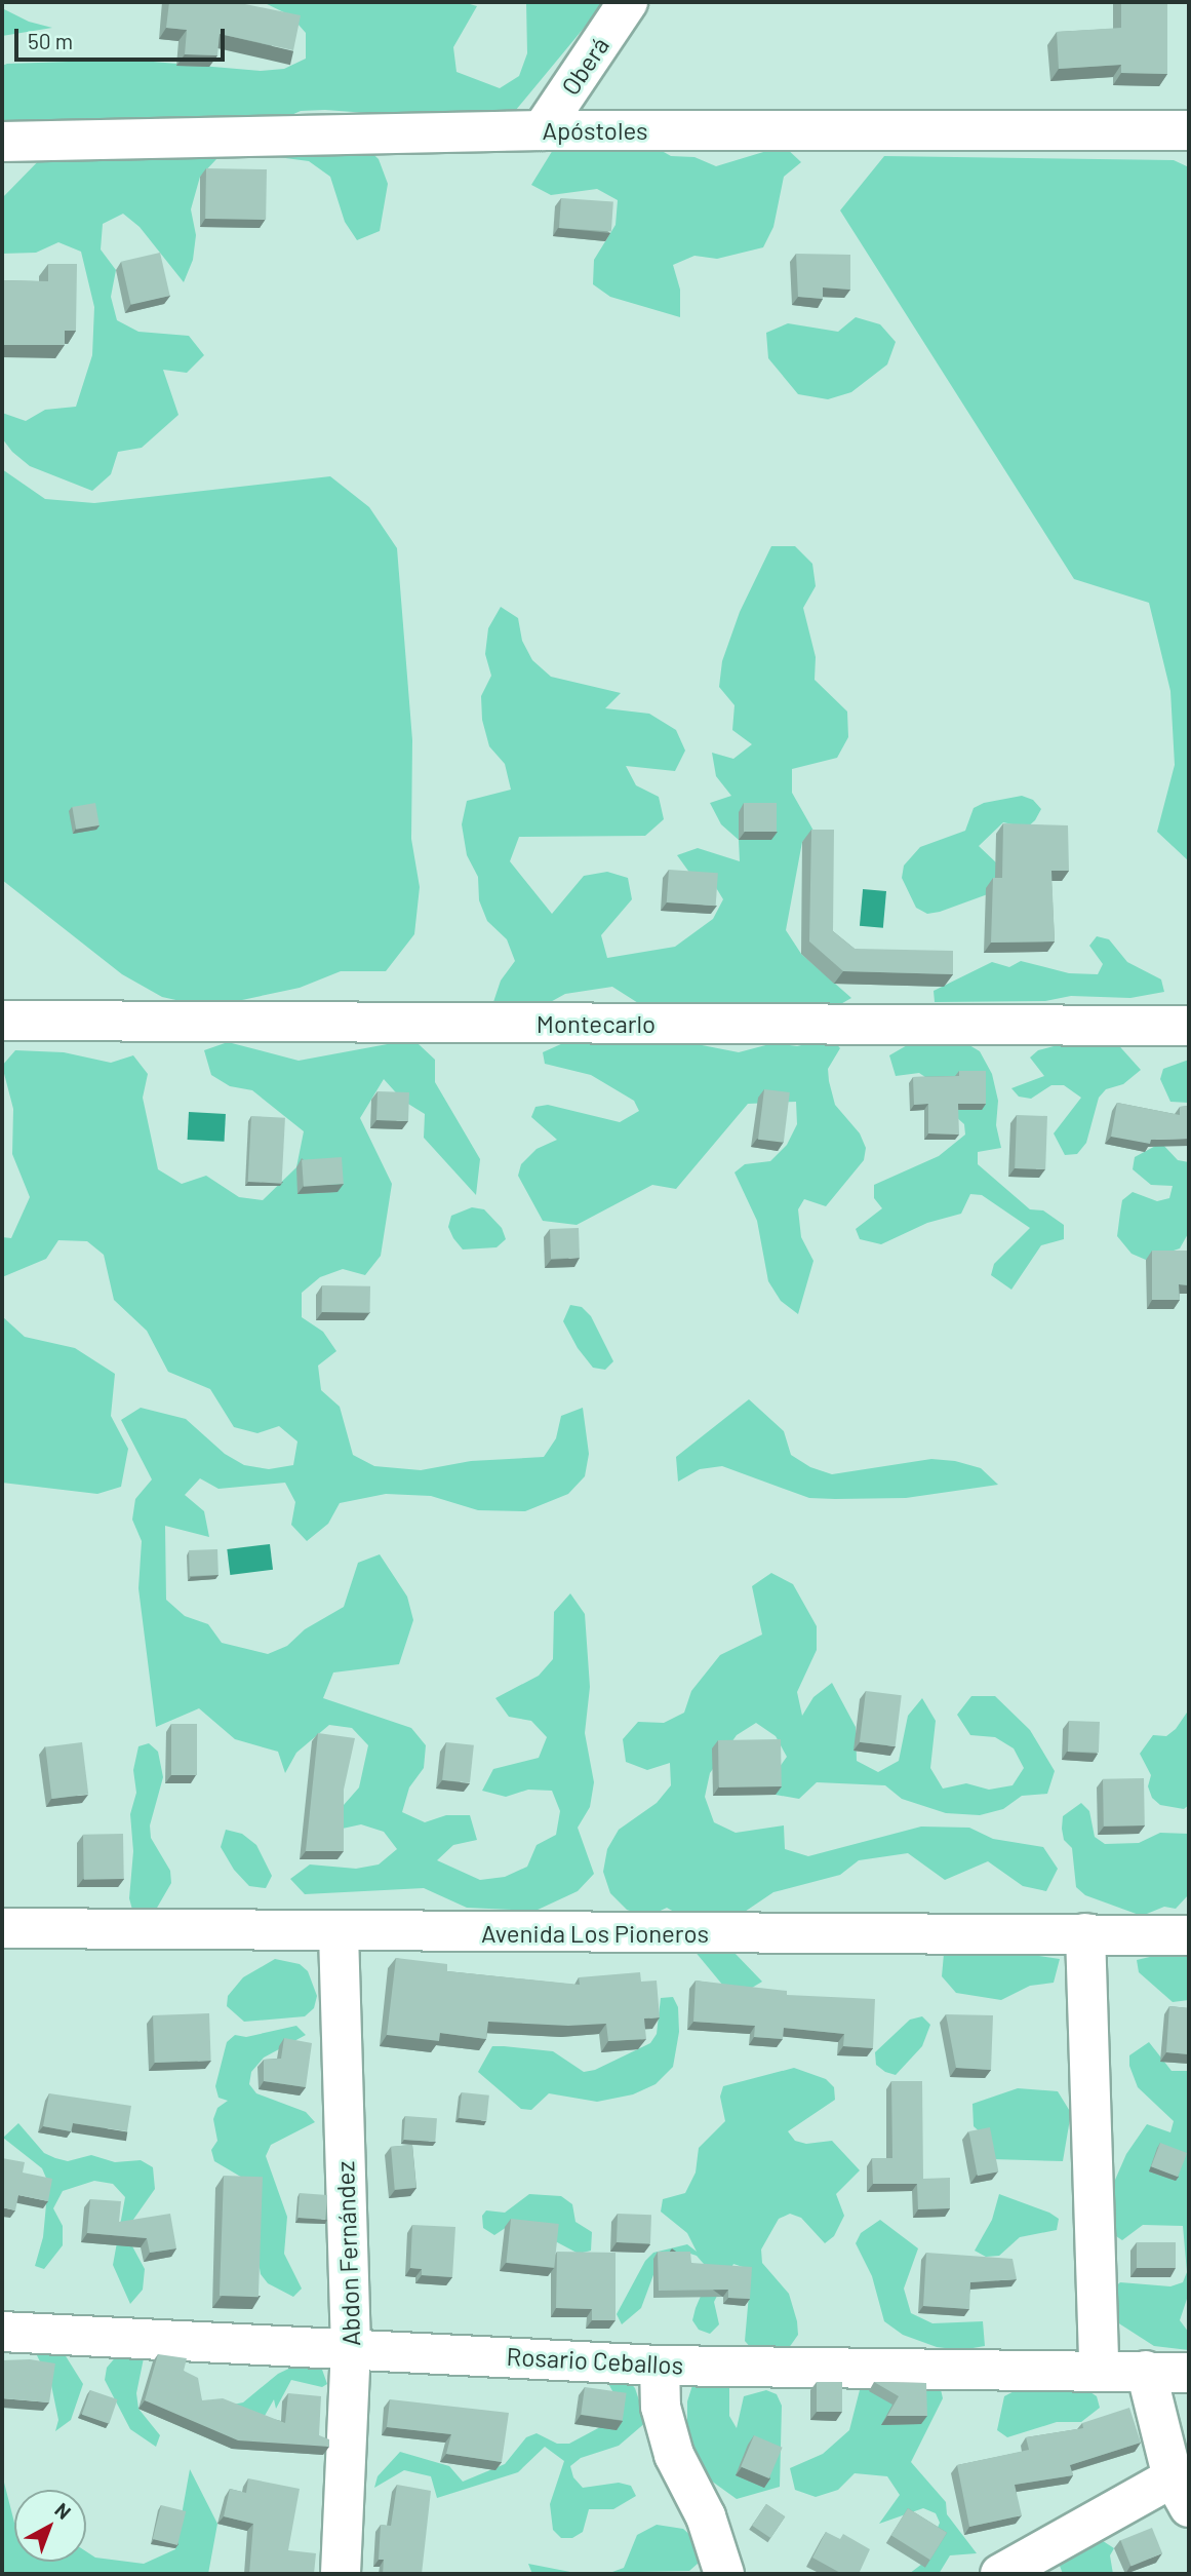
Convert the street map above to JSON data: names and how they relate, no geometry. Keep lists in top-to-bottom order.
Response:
{
  "streets": {
    "street": [
      "Oberá",
      "Apóstoles",
      "Montecarlo",
      "Avenida Los Pioneros",
      "Abdon Fernández",
      "Rosario Ceballos"
    ]
  },
  "crossings": [
    ["Oberá", "Apóstoles"],
    ["Avenida Los Pioneros", "Abdon Fernández"],
    ["Abdon Fernández", "Rosario Ceballos"]
  ],
  "scale_bar": "50 m",
  "north": "top right"
}
